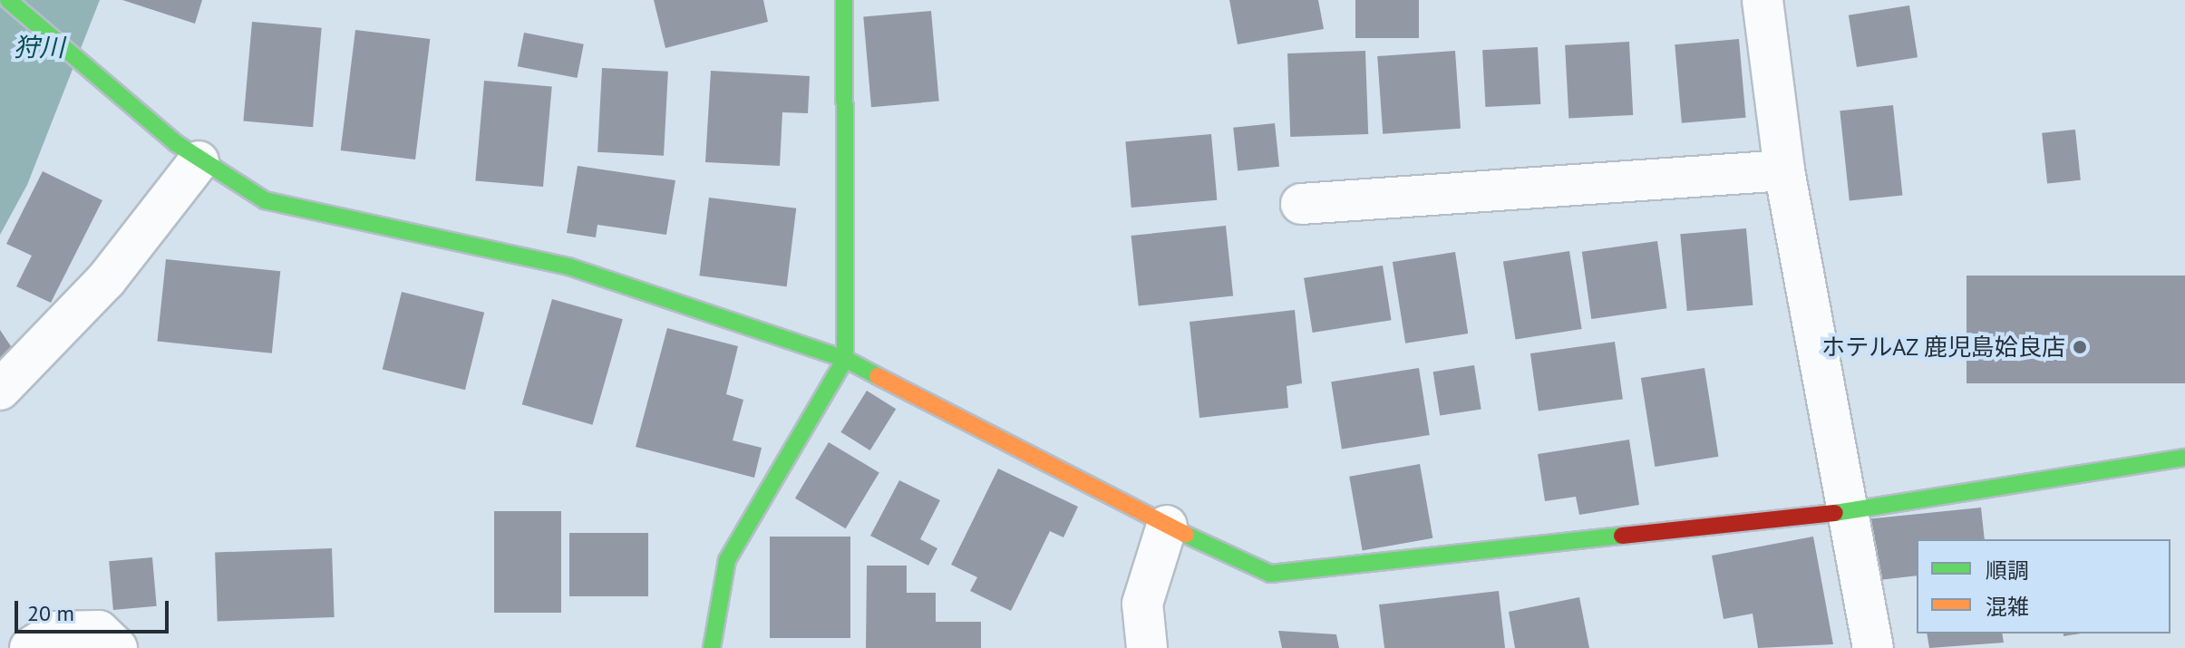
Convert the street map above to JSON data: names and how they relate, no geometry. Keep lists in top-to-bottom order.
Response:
{
  "water": ["狩川"],
  "places": ["ホテルAZ 鹿児島姶良店"],
  "legend": ["順調", "混雑"],
  "scale_bar": "20 m"
}
